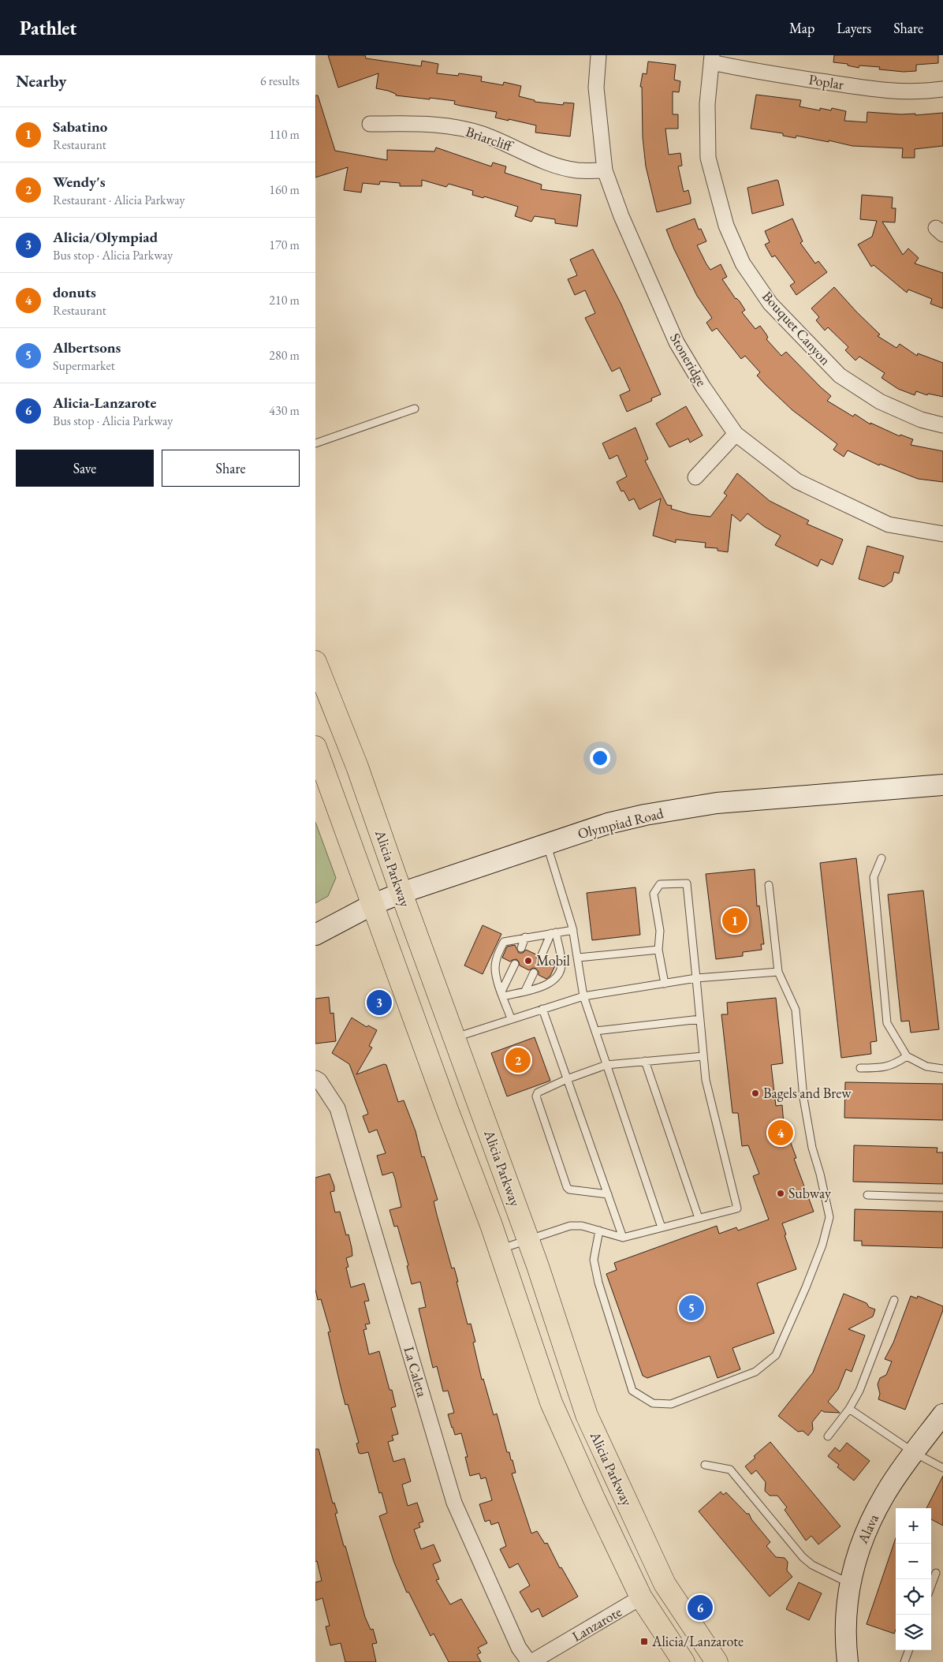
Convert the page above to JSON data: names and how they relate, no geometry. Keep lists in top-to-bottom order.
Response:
{
  "streets": {
    "main road": ["Olympiad Road", "Alicia Parkway", "Alava"],
    "street": [
      "Poplar",
      "Briarcliff",
      "Bouquet Canyon",
      "Stoneridge",
      "La Caleta",
      "Lanzarote"
    ]
  },
  "crossings": [
    ["Poplar", "Bouquet Canyon"],
    ["Briarcliff", "Stoneridge"],
    ["Olympiad Road", "Alicia Parkway"],
    ["Alicia Parkway", "Lanzarote"],
    ["La Caleta", "Lanzarote"]
  ],
  "places": {
    "other": ["Mobil", "Bagels and Brew", "Subway"],
    "transit": ["Alicia/Lanzarote"]
  },
  "page": {
    "header": "Pathlet",
    "nav": ["Map", "Layers", "Share"],
    "heading": ["Nearby", "6 results"],
    "list": [
      {
        "mark": "1",
        "name": "Sabatino",
        "note": "Restaurant",
        "value": "110 m"
      },
      {
        "mark": "2",
        "name": "Wendy's",
        "note": "Restaurant · Alicia Parkway",
        "value": "160 m"
      },
      {
        "mark": "3",
        "name": "Alicia/Olympiad",
        "note": "Bus stop · Alicia Parkway",
        "value": "170 m"
      },
      {
        "mark": "4",
        "name": "donuts",
        "note": "Restaurant",
        "value": "210 m"
      },
      {
        "mark": "5",
        "name": "Albertsons",
        "note": "Supermarket",
        "value": "280 m"
      },
      {
        "mark": "6",
        "name": "Alicia-Lanzarote",
        "note": "Bus stop · Alicia Parkway",
        "value": "430 m"
      }
    ],
    "buttons": ["Save", "Share"],
    "pins": [
      "1",
      "3",
      "2",
      "4",
      "5",
      "6"
    ],
    "map_buttons": ["+", "−"]
  }
}
